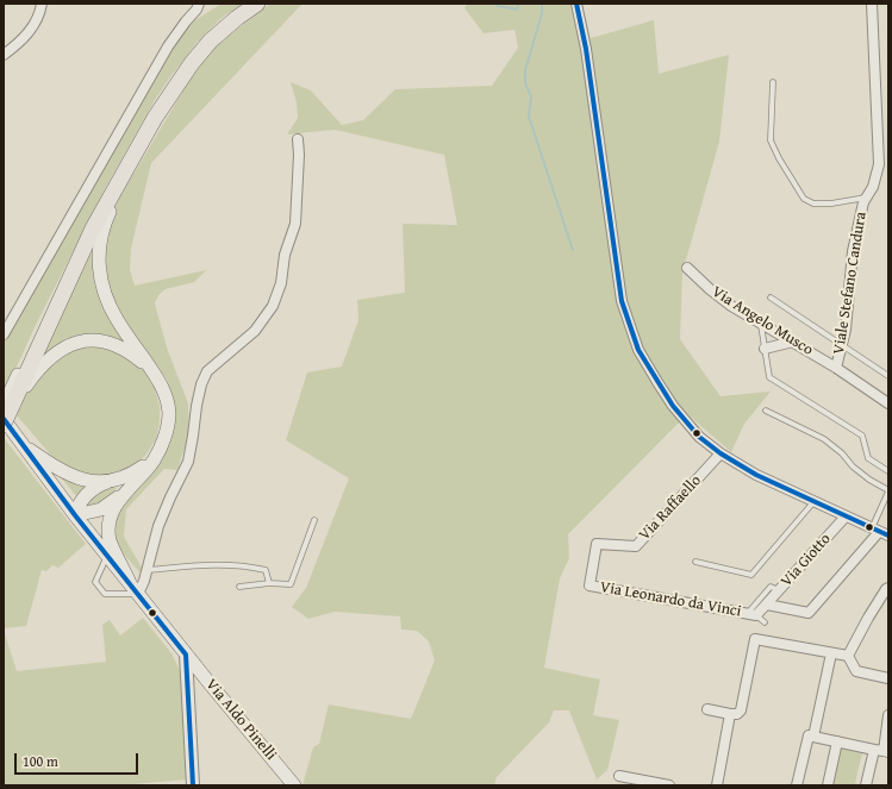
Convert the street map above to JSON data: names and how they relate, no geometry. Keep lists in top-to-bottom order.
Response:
{
  "streets": {
    "main road": ["Via Aldo Pinelli"],
    "street": [
      "Viale Stefano Candura",
      "Via Angelo Musco",
      "Via Raffaello",
      "Via Giotto",
      "Via Leonardo da Vinci"
    ]
  },
  "crossings": [
    ["Viale Stefano Candura", "Via Angelo Musco"],
    ["Via Raffaello", "Via Leonardo da Vinci"],
    ["Via Giotto", "Via Leonardo da Vinci"]
  ],
  "scale_bar": "100 m"
}
